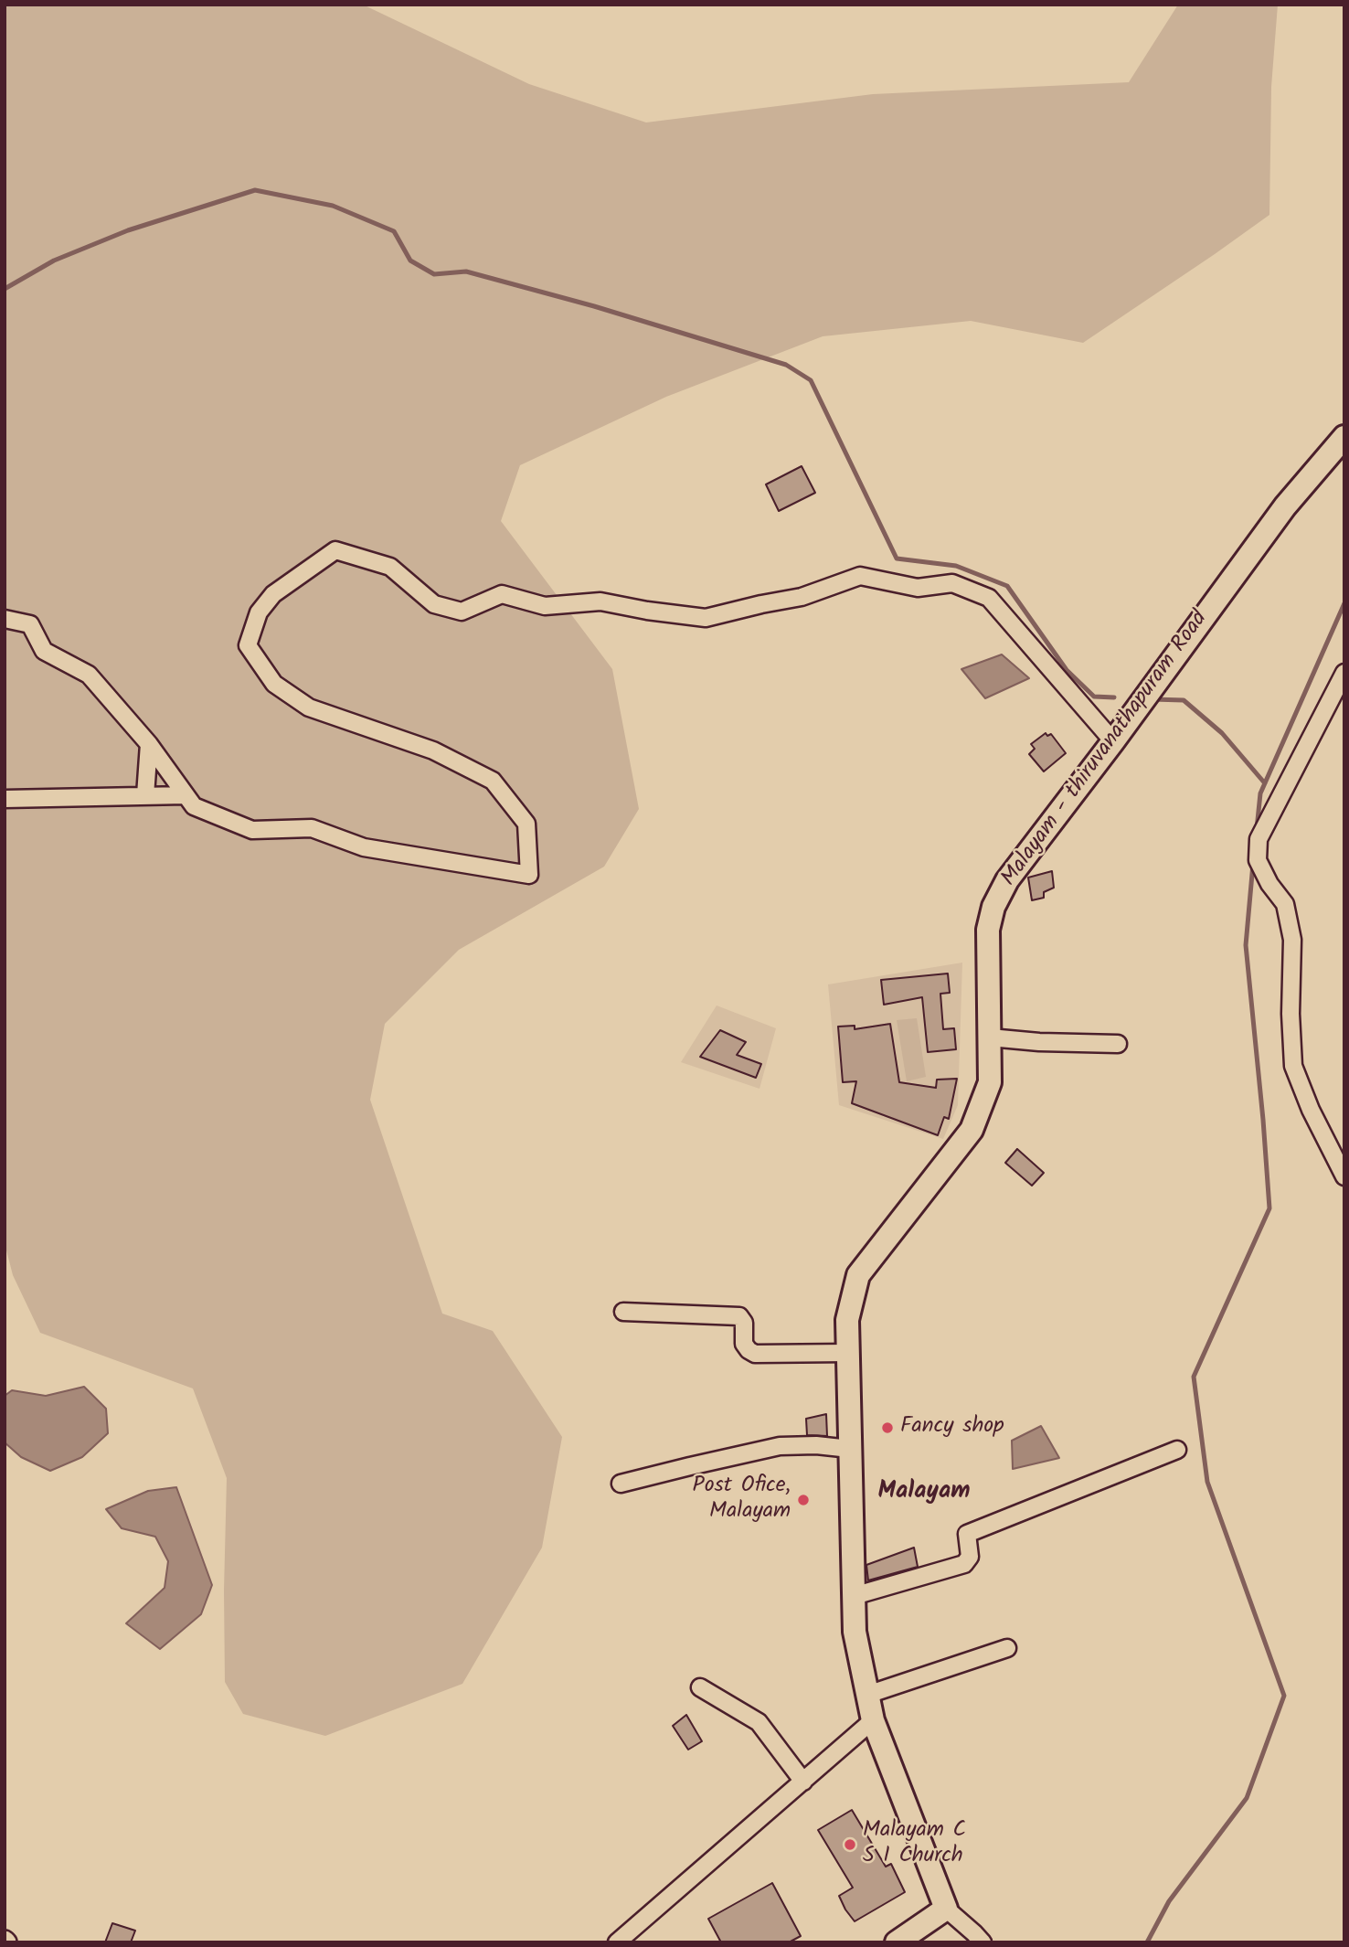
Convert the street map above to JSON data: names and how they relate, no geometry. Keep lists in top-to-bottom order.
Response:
{
  "streets": {
    "main road": ["Malayam - thiruvanathapuram Road"]
  },
  "districts": ["Malayam"],
  "places": ["Fancy shop", "Post Ofice, Malayam", "Malayam C S I Church"]
}
